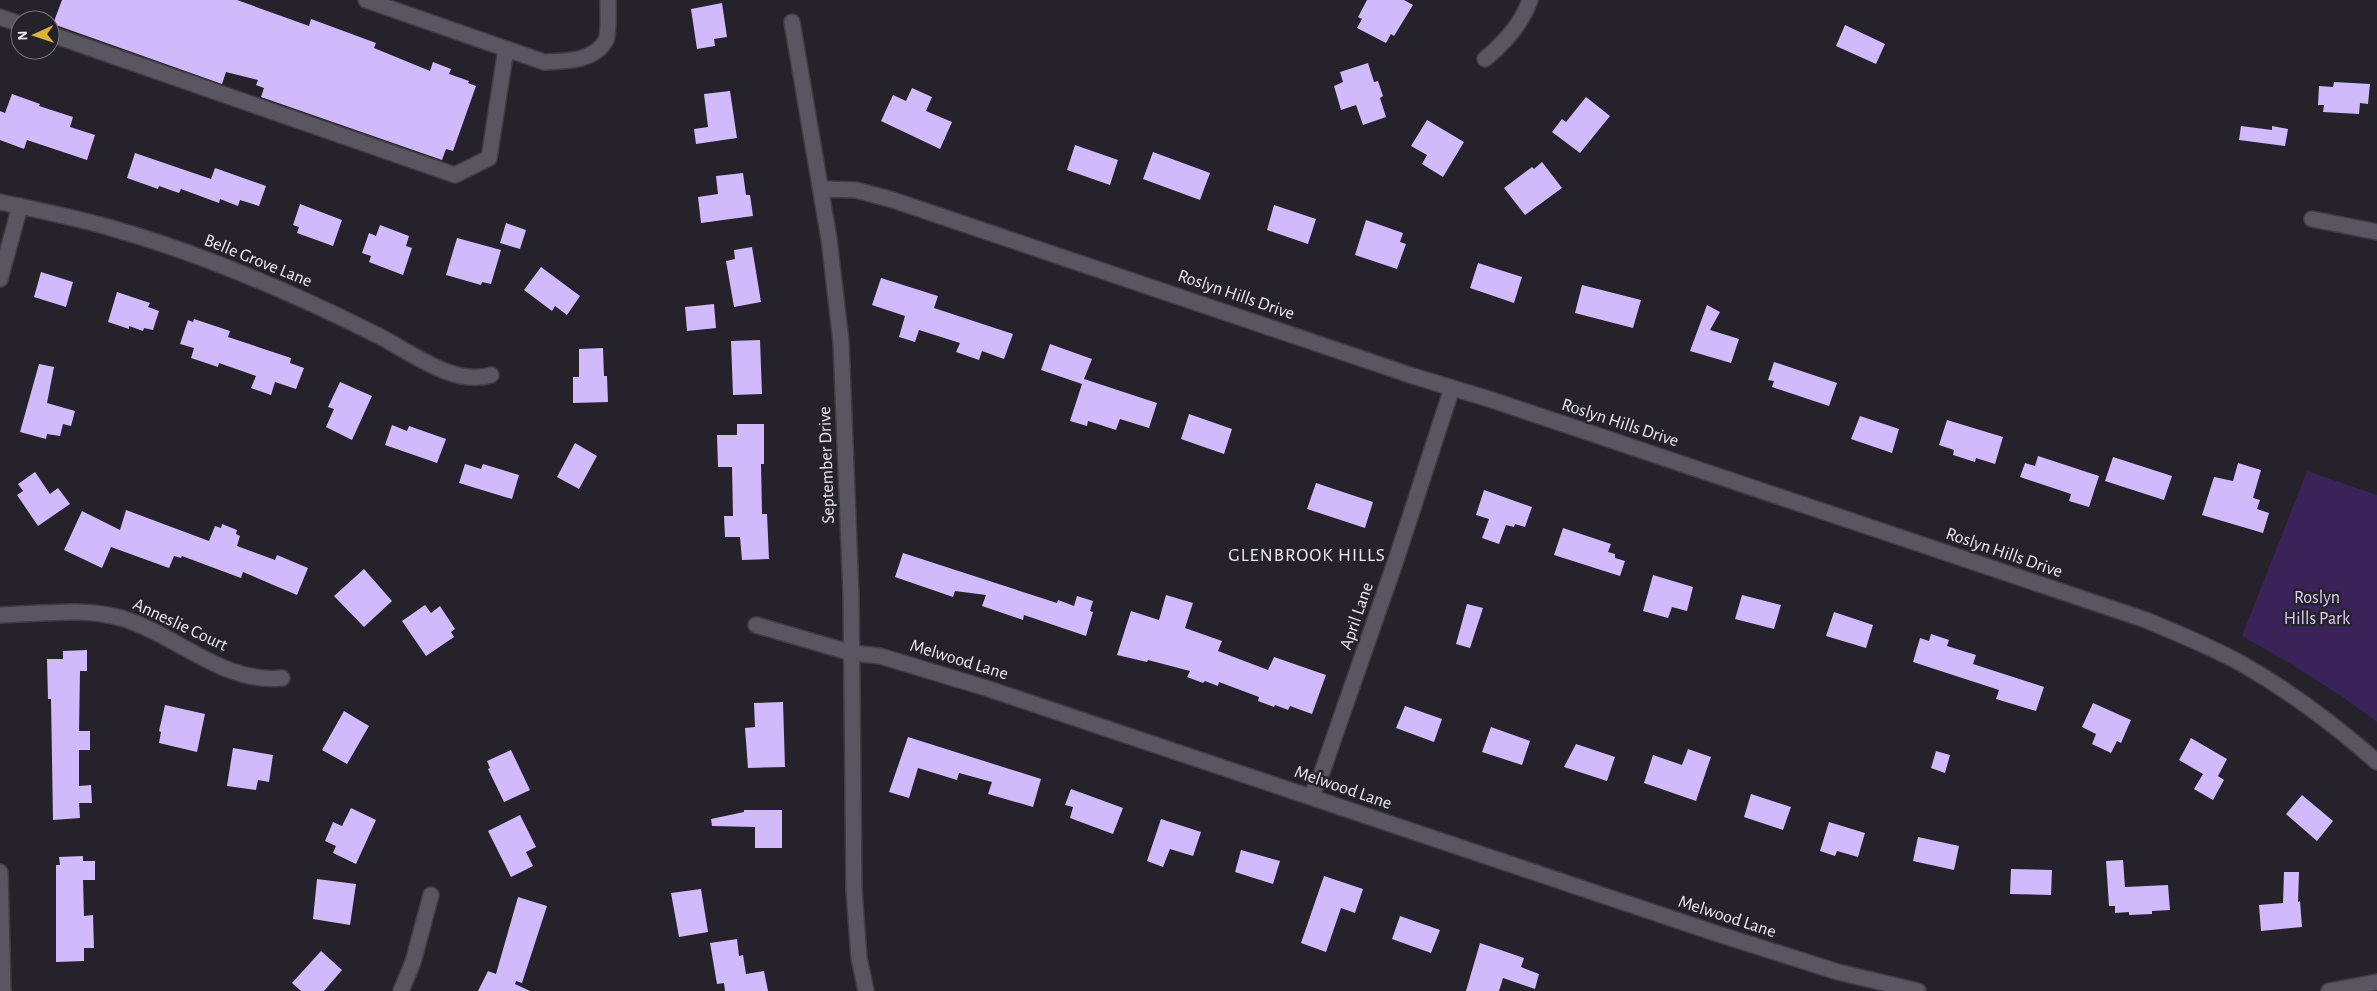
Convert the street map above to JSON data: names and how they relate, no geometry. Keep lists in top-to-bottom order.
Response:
{
  "streets": {
    "street": [
      "Belle Grove Lane",
      "Roslyn Hills Drive",
      "September Drive",
      "April Lane",
      "Anneslie Court",
      "Melwood Lane"
    ]
  },
  "crossings": [
    ["Roslyn Hills Drive", "September Drive"],
    ["Roslyn Hills Drive", "April Lane"],
    ["September Drive", "Melwood Lane"],
    ["April Lane", "Melwood Lane"]
  ],
  "districts": ["GLENBROOK HILLS"],
  "parks": ["Roslyn Hills Park"],
  "north": "left"
}
